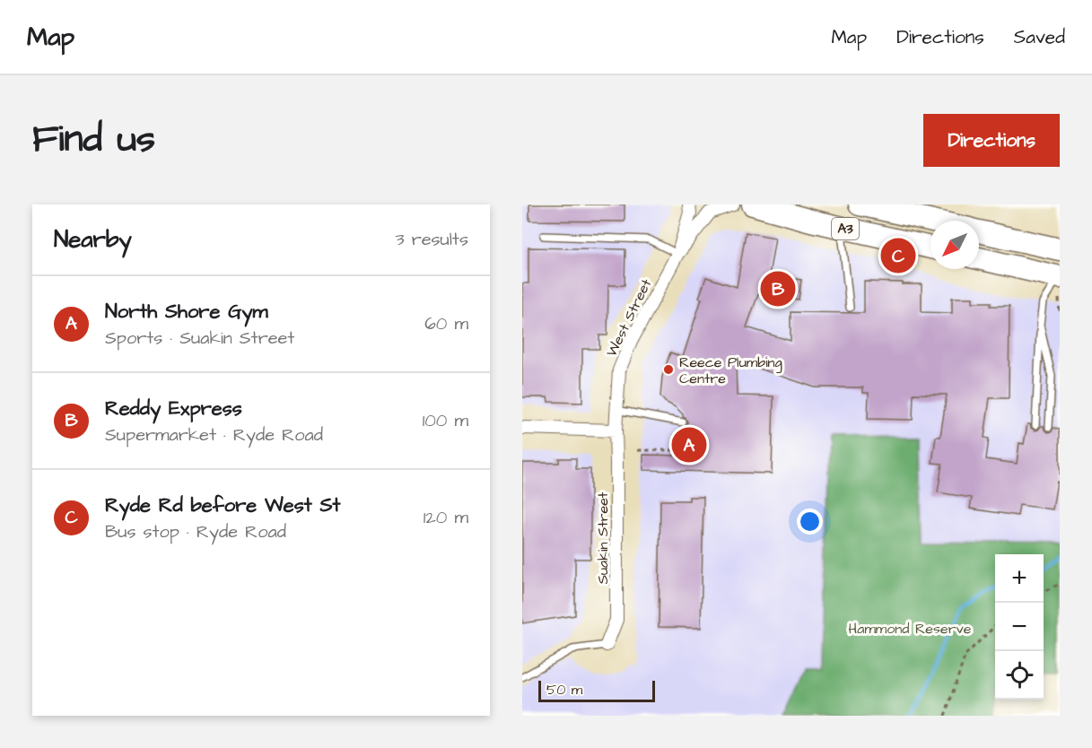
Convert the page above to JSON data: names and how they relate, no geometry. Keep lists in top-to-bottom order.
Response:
{
  "streets": {
    "highway": ["A3"],
    "street": ["West Street", "Suakin Street"]
  },
  "crossings": [
    ["West Street", "Suakin Street"]
  ],
  "parks": ["Hammond Reserve"],
  "places": ["Reece Plumbing Centre"],
  "scale_bar": "50 m",
  "north": "bottom left",
  "page": {
    "header": "Map",
    "nav": ["Map", "Directions", "Saved"],
    "title": "Find us",
    "buttons": "Directions",
    "heading": ["Nearby", "3 results"],
    "pins": ["C", "B", "A"],
    "list": [
      {
        "mark": "A",
        "name": "North Shore Gym",
        "note": "Sports · Suakin Street",
        "value": "60 m"
      },
      {
        "mark": "B",
        "name": "Reddy Express",
        "note": "Supermarket · Ryde Road",
        "value": "100 m"
      },
      {
        "mark": "C",
        "name": "Ryde Rd before West St",
        "note": "Bus stop · Ryde Road",
        "value": "120 m"
      }
    ],
    "map_buttons": ["+", "−"],
    "scale": "50 m"
  }
}
